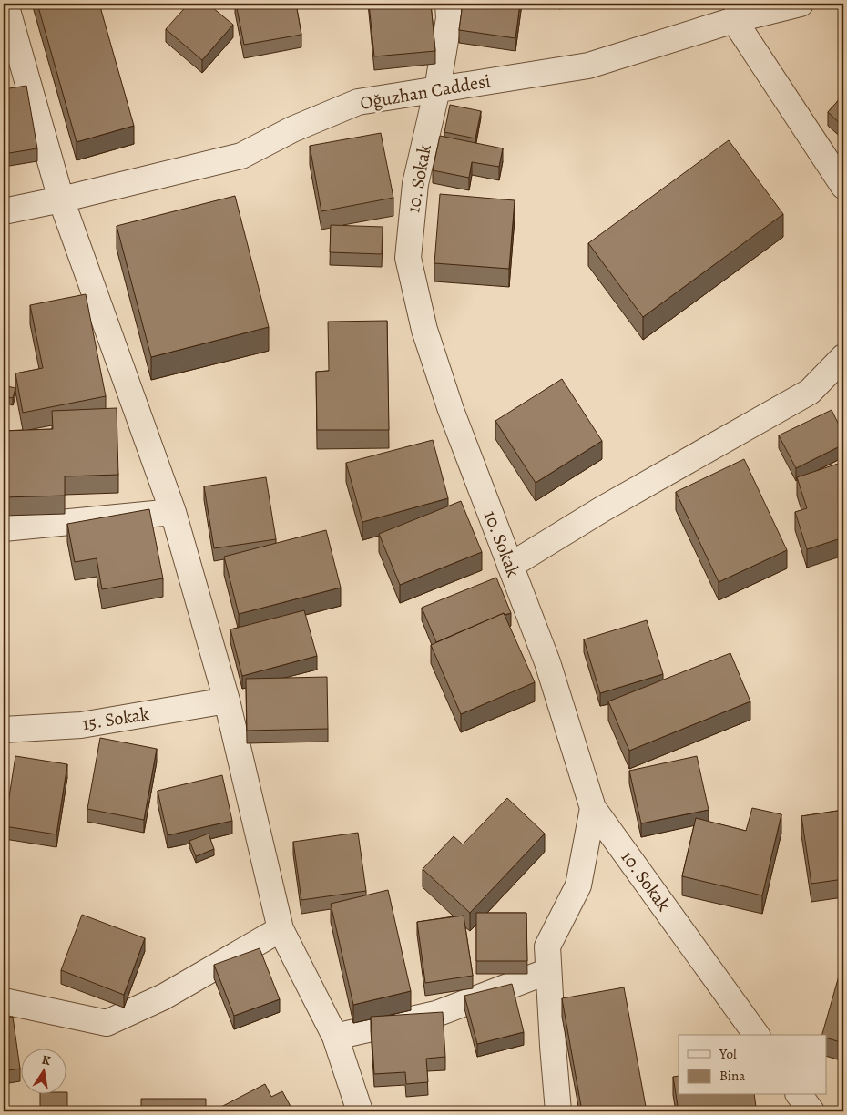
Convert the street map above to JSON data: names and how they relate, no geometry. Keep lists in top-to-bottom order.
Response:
{
  "streets": {
    "street": ["Oğuzhan Caddesi", "10. Sokak", "15. Sokak"]
  },
  "crossings": [
    ["Oğuzhan Caddesi", "10. Sokak"]
  ],
  "legend": ["Yol", "Bina"],
  "north": "top"
}
